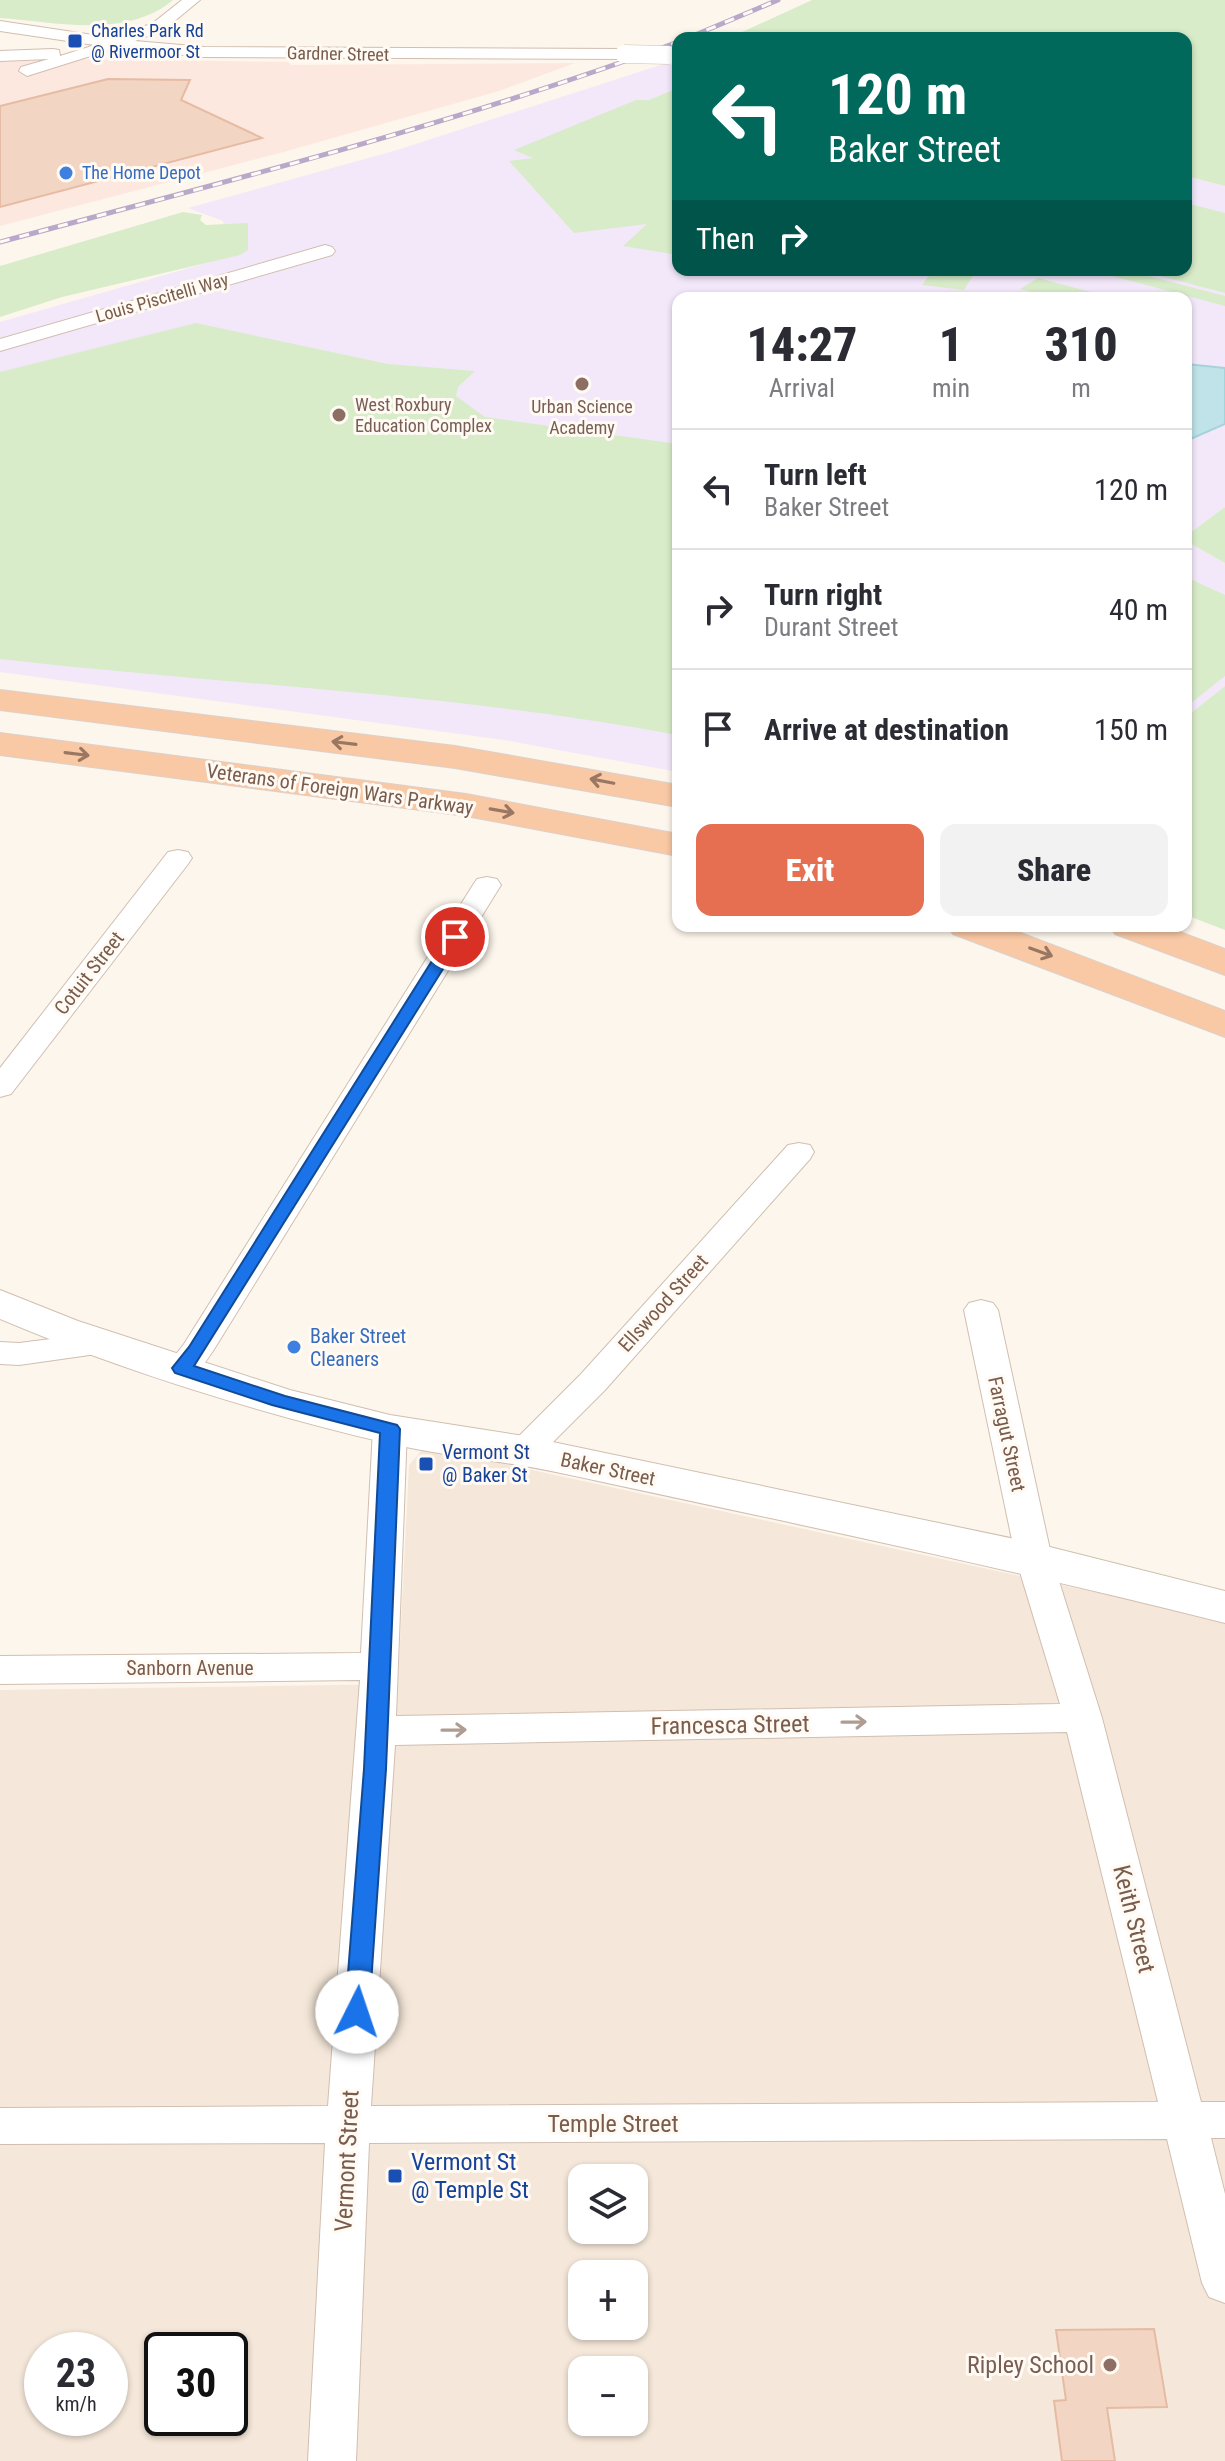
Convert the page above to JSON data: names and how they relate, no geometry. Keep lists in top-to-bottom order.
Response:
{
  "streets": {
    "highway": ["Veterans of Foreign Wars Parkway"],
    "street": [
      "Gardner Street",
      "Louis Piscitelli Way",
      "Cotuit Street",
      "Ellswood Street",
      "Farragut Street",
      "Baker Street",
      "Sanborn Avenue",
      "Francesca Street",
      "Keith Street",
      "Temple Street",
      "Vermont Street"
    ]
  },
  "crossings": [
    ["Ellswood Street", "Baker Street"],
    ["Farragut Street", "Baker Street"],
    ["Farragut Street", "Keith Street"],
    ["Baker Street", "Keith Street"],
    ["Baker Street", "Vermont Street"],
    ["Sanborn Avenue", "Vermont Street"],
    ["Francesca Street", "Keith Street"],
    ["Francesca Street", "Vermont Street"],
    ["Keith Street", "Temple Street"],
    ["Temple Street", "Vermont Street"]
  ],
  "one_way": ["Francesca Street"],
  "places": {
    "transit": ["Charles Park Rd @ Rivermoor St", "Vermont St @ Baker St", "Vermont St @ Temple St"],
    "other": [
      "The Home Depot",
      "Urban Science Academy",
      "West Roxbury Education Complex",
      "Baker Street Cleaners",
      "Ripley School"
    ]
  },
  "page": {
    "turn": ["120 m", "Baker Street"],
    "then": "Then",
    "eta": [
      "14:27",
      "Arrival",
      "1",
      "min",
      "310",
      "m"
    ],
    "list": [
      {
        "name": "Turn left",
        "note": "Baker Street",
        "value": "120 m"
      },
      {
        "name": "Turn right",
        "note": "Durant Street",
        "value": "40 m"
      },
      {
        "name": "Arrive at destination",
        "value": "150 m"
      }
    ],
    "buttons": ["Exit", "Share"],
    "map_buttons": ["+", "−"],
    "speed": "23 km/h",
    "limit": "30"
  }
}
